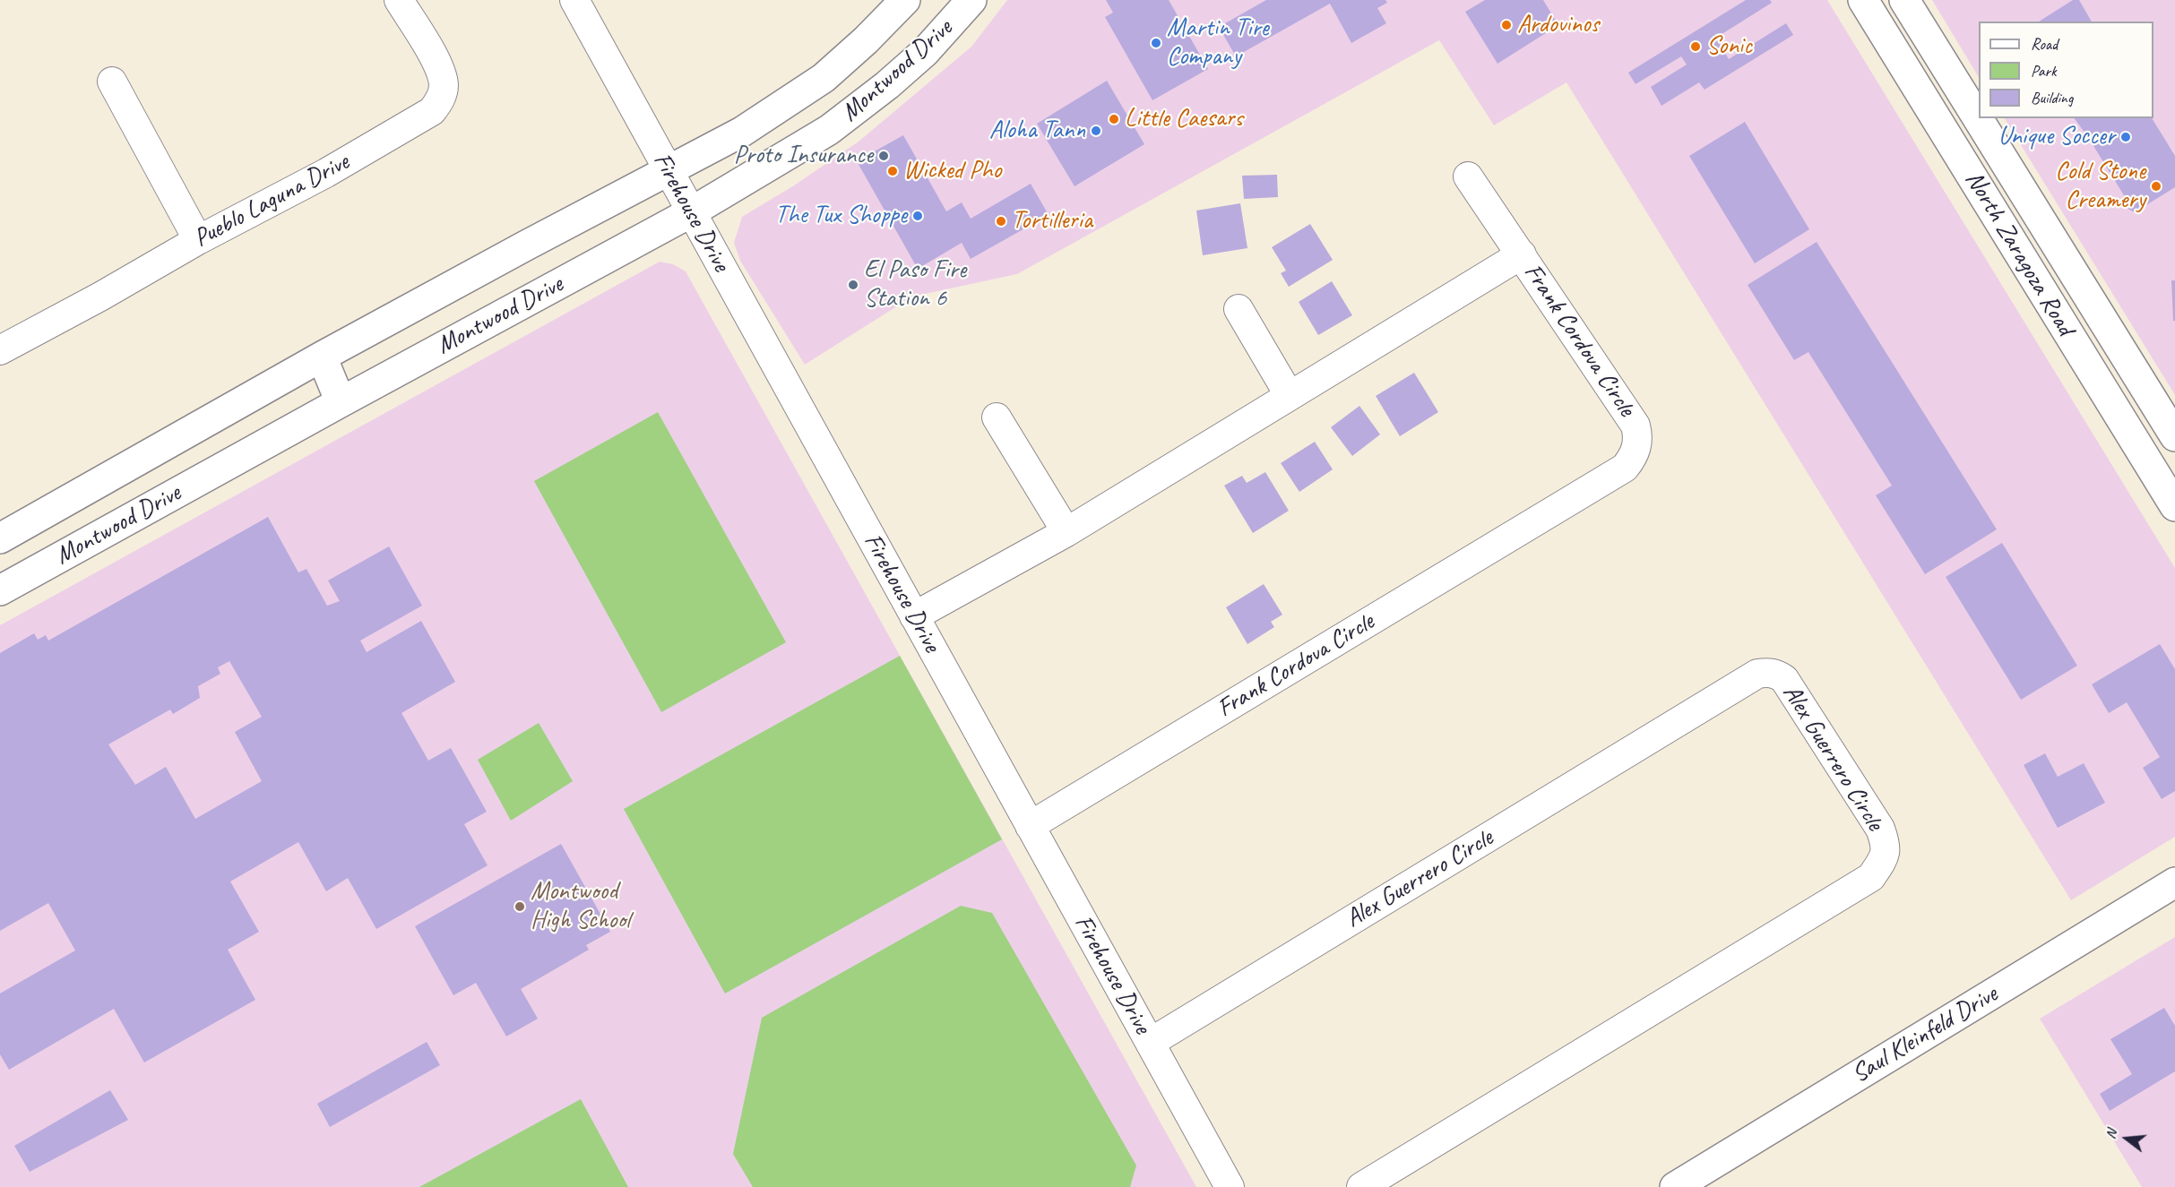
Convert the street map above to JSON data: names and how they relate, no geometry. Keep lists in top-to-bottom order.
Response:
{
  "streets": {
    "main road": ["Montwood Drive", "North Zaragoza Road", "Saul Kleinfeld Drive"],
    "street": [
      "Pueblo Laguna Drive",
      "Firehouse Drive",
      "Frank Cordova Circle",
      "Alex Guerrero Circle"
    ]
  },
  "crossings": [
    ["Montwood Drive", "Firehouse Drive"],
    ["Firehouse Drive", "Frank Cordova Circle"],
    ["Firehouse Drive", "Alex Guerrero Circle"]
  ],
  "places": [
    "Ardovinos",
    "Martin Tire Company",
    "Sonic",
    "Little Caesars",
    "Aloha Tann",
    "Unique Soccer",
    "Proto Insurance",
    "Wicked Pho",
    "Cold Stone Creamery",
    "The Tux Shoppe",
    "Tortilleria",
    "El Paso Fire Station 6",
    "Montwood High School"
  ],
  "legend": ["Road", "Park", "Building"],
  "north": "left"
}
